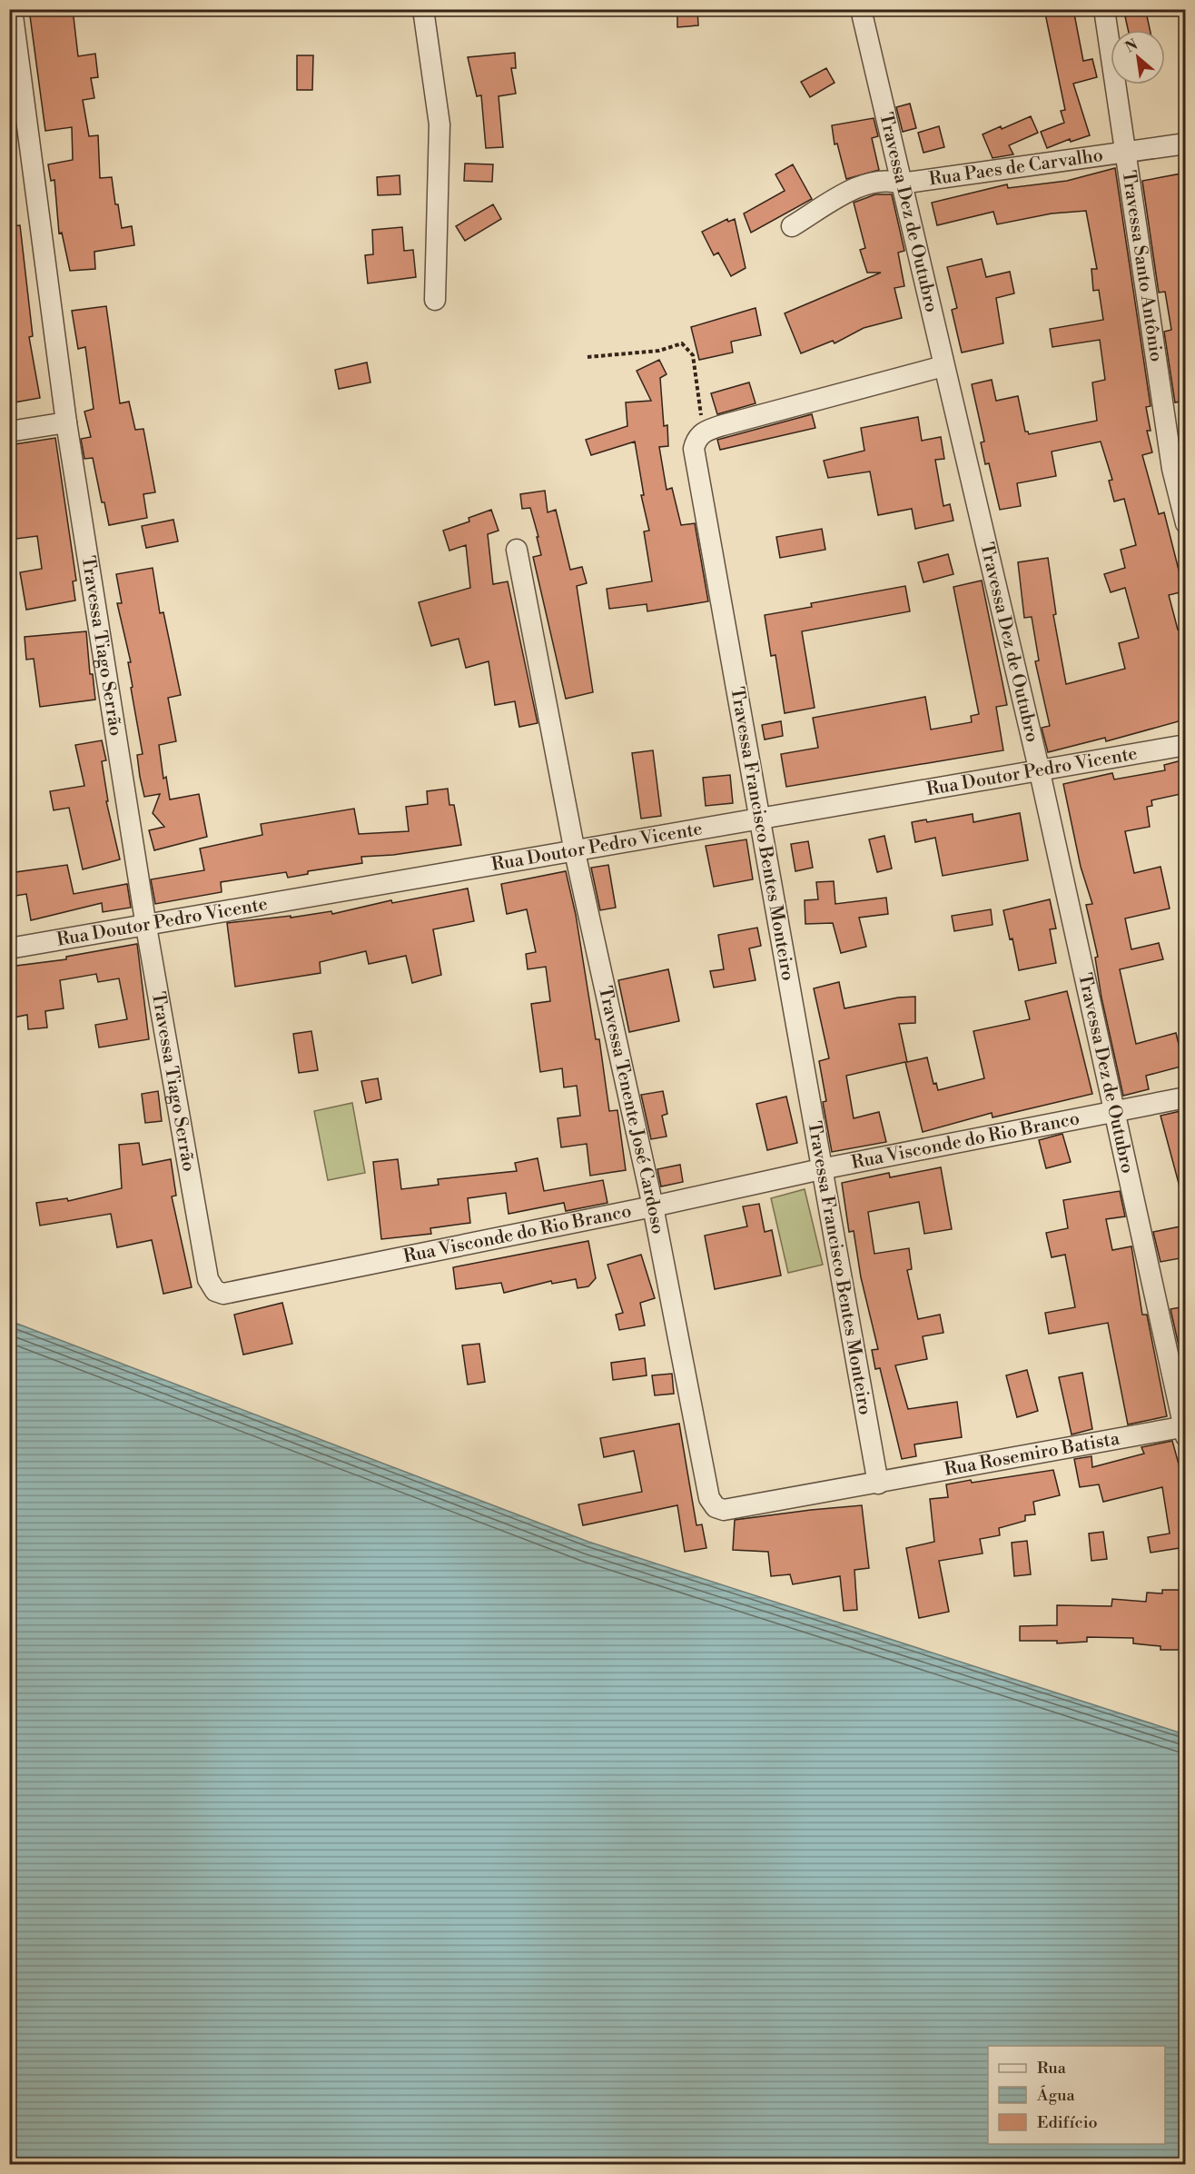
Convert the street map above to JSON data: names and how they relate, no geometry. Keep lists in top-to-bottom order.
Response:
{
  "streets": {
    "street": [
      "Rua Paes de Carvalho",
      "Travessa Dez de Outubro",
      "Travessa Santo Antônio",
      "Travessa Tiago Serrão",
      "Rua Doutor Pedro Vicente",
      "Travessa Francisco Bentes Monteiro",
      "Travessa Tenente José Cardoso",
      "Rua Visconde do Rio Branco",
      "Rua Rosemiro Batista"
    ]
  },
  "crossings": [
    ["Rua Paes de Carvalho", "Travessa Dez de Outubro"],
    ["Rua Paes de Carvalho", "Travessa Santo Antônio"],
    ["Travessa Dez de Outubro", "Rua Doutor Pedro Vicente"],
    ["Travessa Dez de Outubro", "Rua Visconde do Rio Branco"],
    ["Travessa Dez de Outubro", "Rua Rosemiro Batista"],
    ["Travessa Tiago Serrão", "Rua Doutor Pedro Vicente"],
    ["Travessa Tiago Serrão", "Rua Visconde do Rio Branco"],
    ["Rua Doutor Pedro Vicente", "Travessa Francisco Bentes Monteiro"],
    ["Rua Doutor Pedro Vicente", "Travessa Tenente José Cardoso"],
    ["Travessa Francisco Bentes Monteiro", "Travessa Tenente José Cardoso"],
    ["Travessa Francisco Bentes Monteiro", "Rua Visconde do Rio Branco"],
    ["Travessa Francisco Bentes Monteiro", "Rua Rosemiro Batista"],
    ["Travessa Tenente José Cardoso", "Rua Visconde do Rio Branco"],
    ["Travessa Tenente José Cardoso", "Rua Rosemiro Batista"]
  ],
  "legend": ["Rua", "Água", "Edifício"],
  "north": "top left"
}
